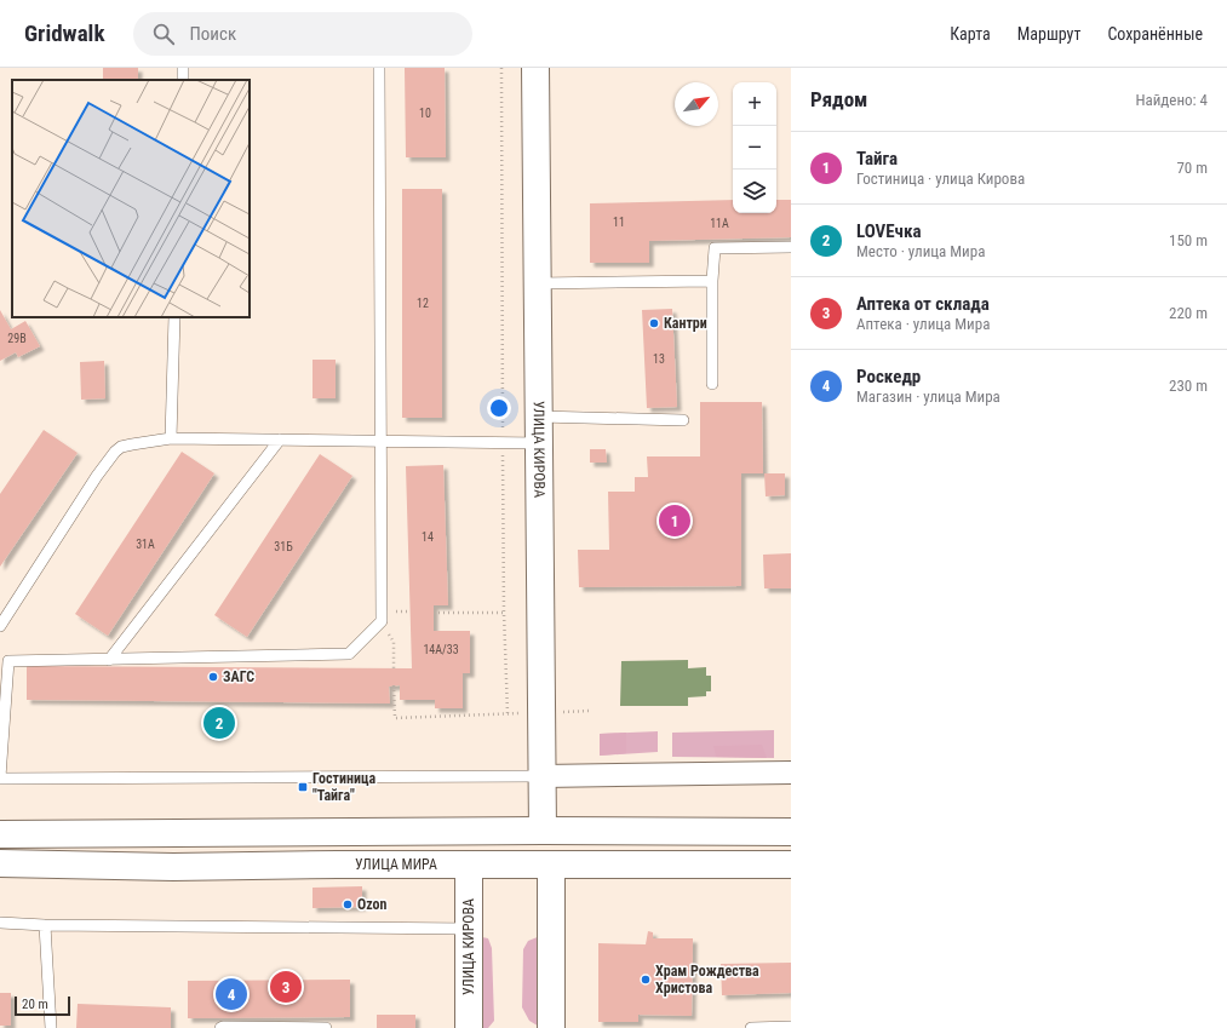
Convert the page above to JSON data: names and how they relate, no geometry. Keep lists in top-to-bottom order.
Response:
{
  "streets": {
    "main road": ["УЛИЦА КИРОВА", "УЛИЦА МИРА"]
  },
  "crossings": [
    ["УЛИЦА КИРОВА", "УЛИЦА МИРА"]
  ],
  "places": {
    "other": [
      "Кантри",
      "ЗАГС",
      "Ozon",
      "Храм Рождества Христова"
    ],
    "transit": ["Гостиница \"Тайга\""]
  },
  "house_numbers": [
    "10",
    "11",
    "11А",
    "12",
    "29В",
    "13",
    "14",
    "31А",
    "31Б",
    "14А/33"
  ],
  "scale_bar": "20 m",
  "north": "top right",
  "page": {
    "header": "Gridwalk",
    "search": "Поиск",
    "nav": ["Карта", "Маршрут", "Сохранённые"],
    "heading": ["Рядом", "Найдено: 4"],
    "map_buttons": ["+", "−"],
    "list": [
      {
        "mark": "1",
        "name": "Тайга",
        "note": "Гостиница · улица Кирова",
        "value": "70 m"
      },
      {
        "mark": "2",
        "name": "LOVEчка",
        "note": "Место · улица Мира",
        "value": "150 m"
      },
      {
        "mark": "3",
        "name": "Аптека от склада",
        "note": "Аптека · улица Мира",
        "value": "220 m"
      },
      {
        "mark": "4",
        "name": "Роскедр",
        "note": "Магазин · улица Мира",
        "value": "230 m"
      }
    ],
    "pins": [
      "1",
      "2",
      "3",
      "4"
    ],
    "scale": "20 m"
  }
}
